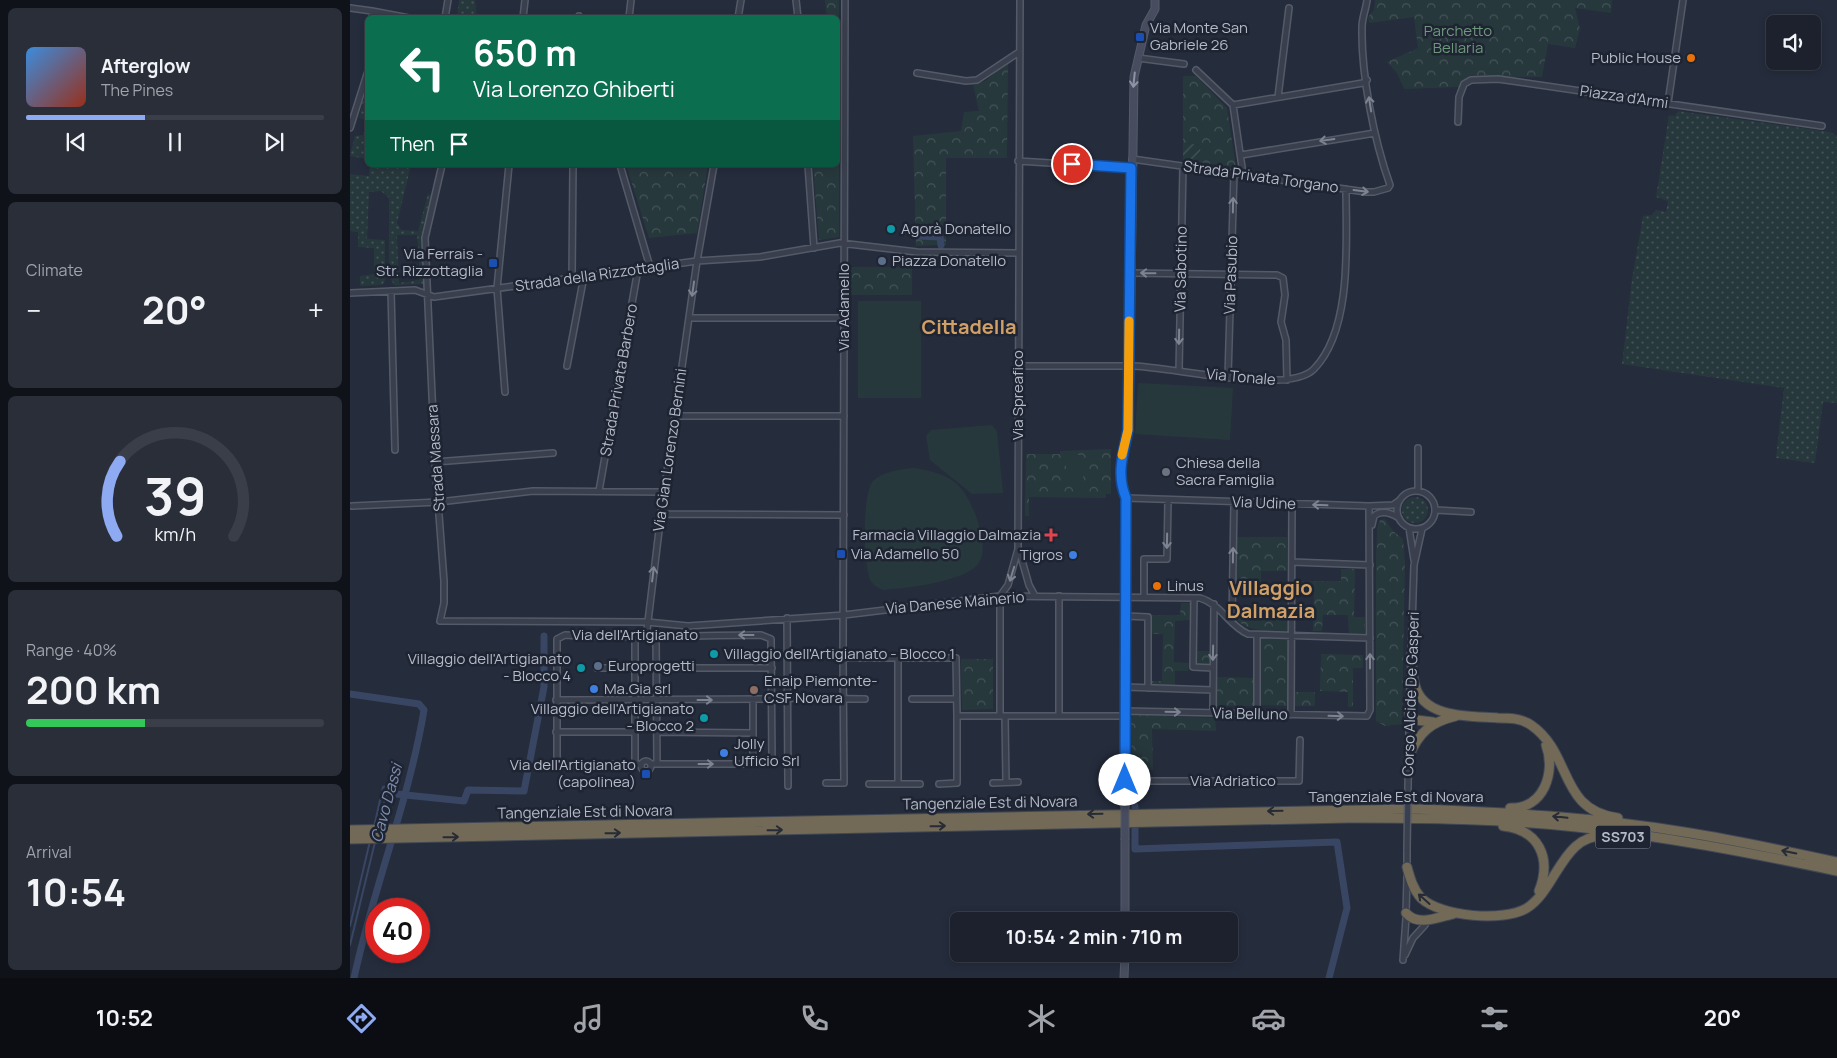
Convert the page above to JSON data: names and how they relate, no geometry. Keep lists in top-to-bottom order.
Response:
{
  "streets": {
    "highway": ["Tangenziale Est di Novara", "SS703"],
    "street": [
      "Piazza d'Armi",
      "Strada Privata Torgano",
      "Via Sabotino",
      "Strada della Rizzottaglia",
      "Via Pasubio",
      "Via Adamello",
      "Via Tonale",
      "Strada Privata Barbero",
      "Via Spreafico",
      "Via Gian Lorenzo Bernini",
      "Strada Massara",
      "Via Udine",
      "Via Danese Mainerio",
      "Via dell'Artigianato",
      "Corso Alcide De Gasperi",
      "Via Belluno",
      "Via Adriatico"
    ]
  },
  "crossings": [
    ["Strada Privata Torgano", "Via Sabotino"],
    ["Strada Privata Torgano", "Via Pasubio"],
    ["Strada Privata Torgano", "Via Tonale"],
    ["Via Sabotino", "Via Tonale"],
    ["Strada della Rizzottaglia", "Via Adamello"],
    ["Strada della Rizzottaglia", "Strada Privata Barbero"],
    ["Strada della Rizzottaglia", "Via Gian Lorenzo Bernini"],
    ["Strada della Rizzottaglia", "Strada Massara"],
    ["Via Pasubio", "Via Tonale"],
    ["Via Adamello", "Via Danese Mainerio"],
    ["Via Tonale", "Via Spreafico"],
    ["Via Spreafico", "Via Danese Mainerio"],
    ["Via Gian Lorenzo Bernini", "Via Danese Mainerio"],
    ["Via Gian Lorenzo Bernini", "Via dell'Artigianato"],
    ["Strada Massara", "Via Danese Mainerio"],
    ["Via Udine", "Corso Alcide De Gasperi"],
    ["Corso Alcide De Gasperi", "SS703"],
    ["Tangenziale Est di Novara", "SS703"]
  ],
  "one_way": ["Via Sabotino", "Via Pasubio"],
  "districts": ["Cittadella", "Villaggio Dalmazia"],
  "water": ["Cavo Dassi"],
  "parks": ["Parchetto Bellaria"],
  "places": {
    "transit": [
      "Via Monte San Gabriele 26",
      "Via Ferrais - Str. Rizzottaglia",
      "Via Adamello 50",
      "Via dell'Artigianato (capolinea)"
    ],
    "other": [
      "Public House",
      "Agorà Donatello",
      "Piazza Donatello",
      "Chiesa della Sacra Famiglia",
      "Tigros",
      "Linus",
      "Villaggio dell'Artigianato - Blocco 1",
      "Europrogetti",
      "Villaggio dell'Artigianato - Blocco 4",
      "Ma.Gia srl",
      "Enaip Piemonte- CSF Novara",
      "Villaggio dell'Artigianato - Blocco 2",
      "Jolly Ufficio Srl"
    ],
    "health": ["Farmacia Villaggio Dalmazia"]
  },
  "page": {
    "turn": ["650 m", "Via Lorenzo Ghiberti"],
    "song": ["Afterglow", "The Pines"],
    "then": "Then",
    "tile": [
      "Climate",
      ["Range · 40%", "200 km"],
      ["Arrival", "10:54"]
    ],
    "heat": ["−", "20°", "+"],
    "limit": "40",
    "trip": "10:54 · 2 min · 710 m",
    "tabs": ["10:52", "20°"],
    "gauge": ["39", "km/h"]
  }
}
